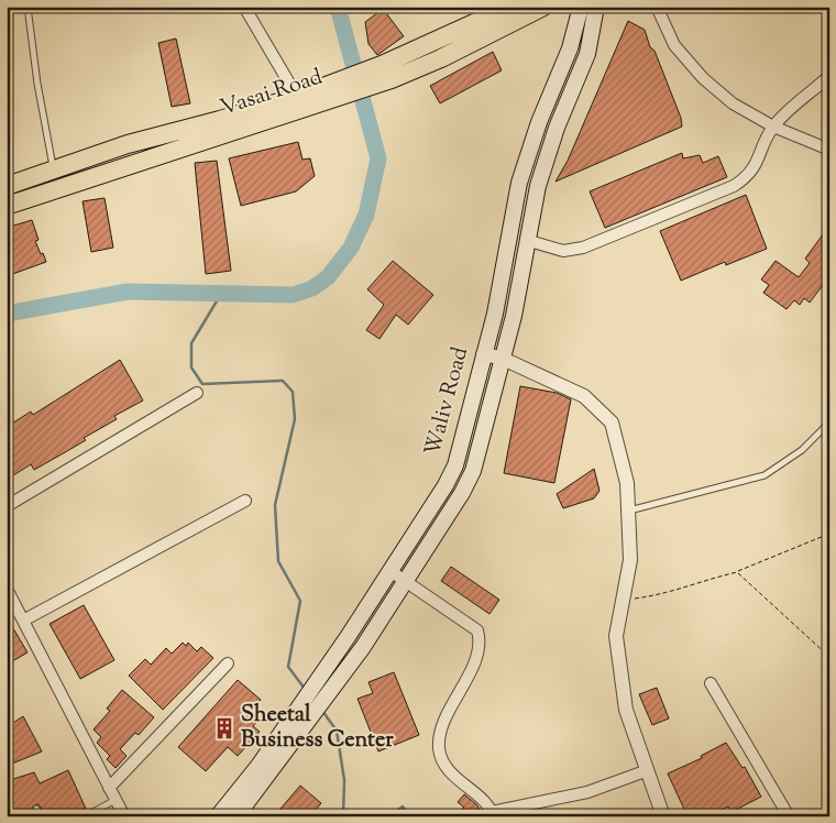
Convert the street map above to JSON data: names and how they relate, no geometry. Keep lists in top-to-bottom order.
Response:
{
  "streets": {
    "main road": ["Vasai Road", "Waliv Road"]
  },
  "places": {
    "building": ["Sheetal Business Center"]
  }
}
